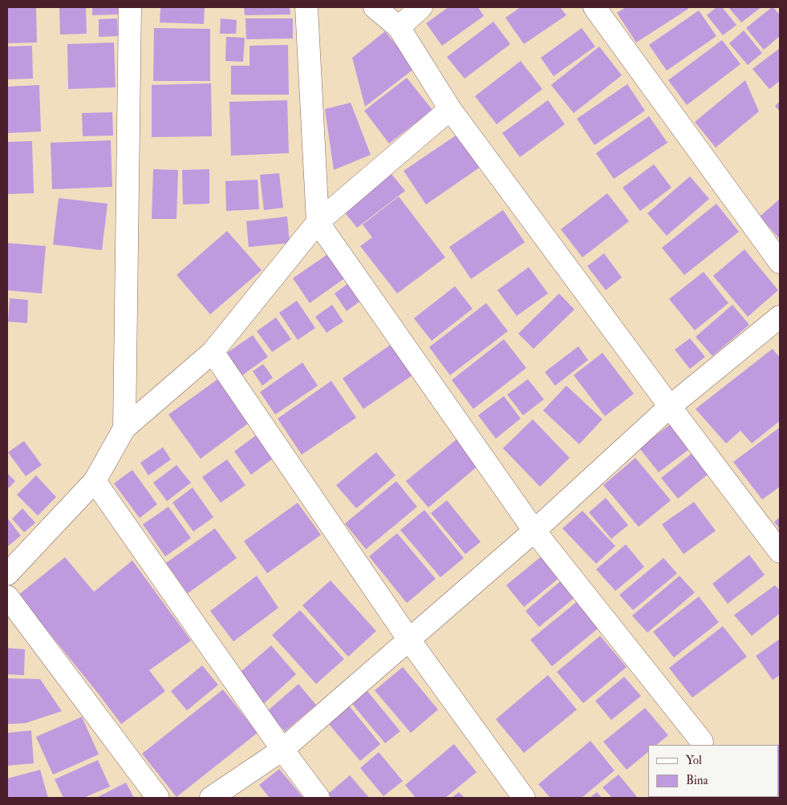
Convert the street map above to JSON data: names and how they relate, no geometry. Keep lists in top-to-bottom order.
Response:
{
  "legend": ["Yol", "Bina"]
}
